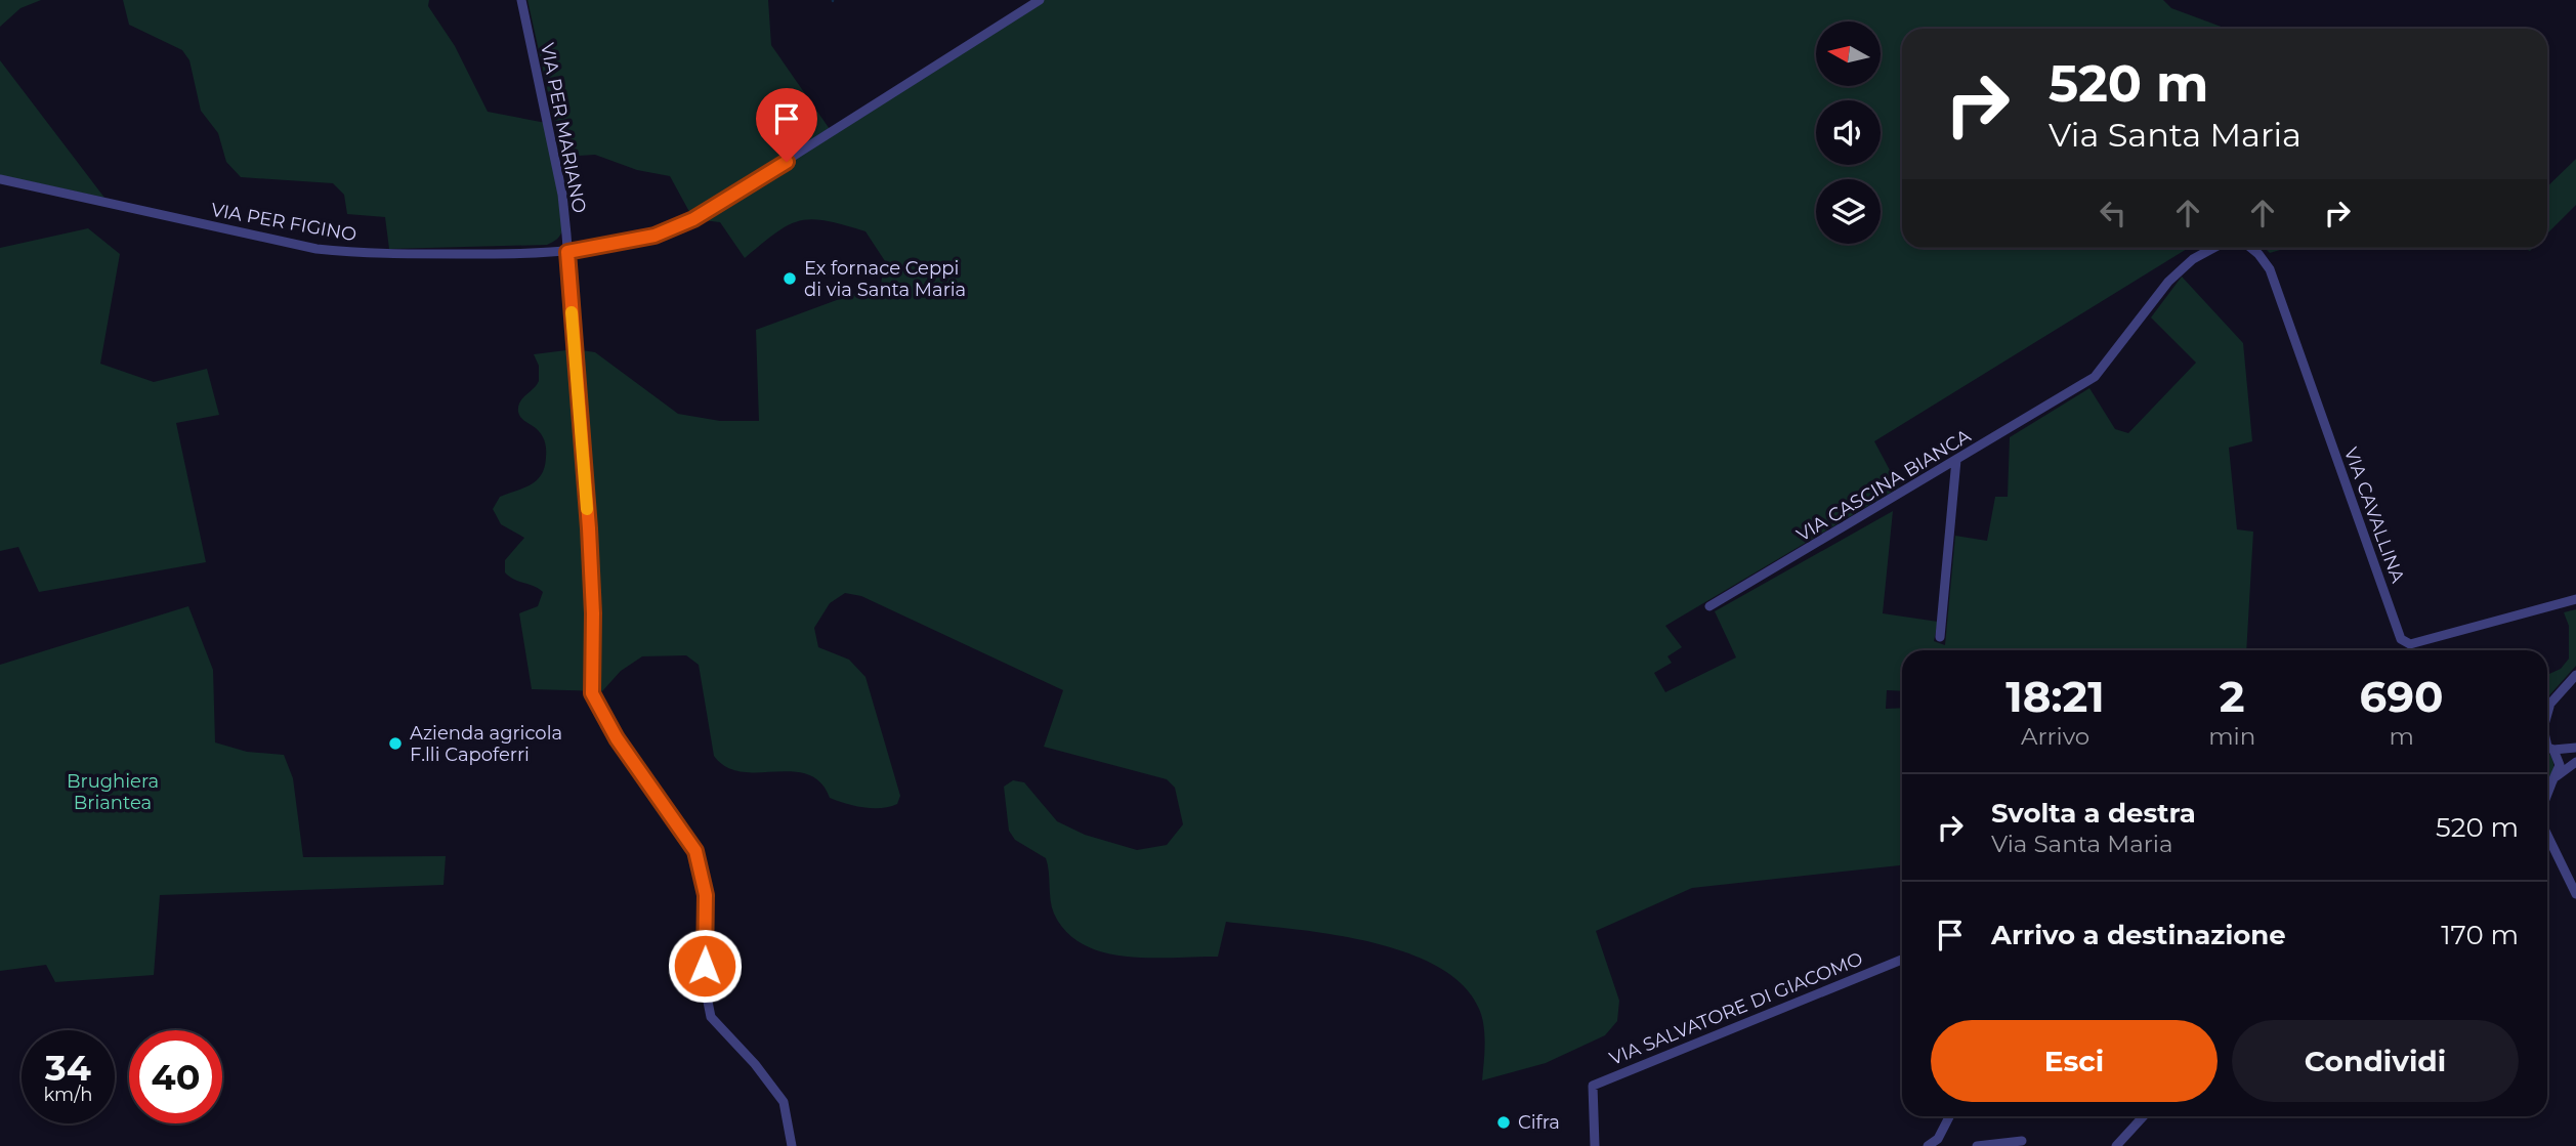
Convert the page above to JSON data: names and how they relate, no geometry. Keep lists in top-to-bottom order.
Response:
{
  "streets": {
    "street": [
      "VIA PER MARIANO",
      "VIA PER FIGINO",
      "VIA CASCINA BIANCA",
      "VIA CAVALLINA",
      "VIA SALVATORE DI GIACOMO"
    ]
  },
  "crossings": [
    ["VIA PER MARIANO", "VIA PER FIGINO"]
  ],
  "parks": ["Brughiera Briantea"],
  "places": ["Ex fornace Ceppi di via Santa Maria", "Azienda agricola F.lli Capoferri", "Cifra"],
  "north": "left",
  "page": {
    "turn": ["520 m", "Via Santa Maria"],
    "eta": [
      "18:21",
      "Arrivo",
      "2",
      "min",
      "690",
      "m"
    ],
    "list": [
      {
        "name": "Svolta a destra",
        "note": "Via Santa Maria",
        "value": "520 m"
      },
      {
        "name": "Arrivo a destinazione",
        "value": "170 m"
      }
    ],
    "buttons": ["Esci", "Condividi"],
    "speed": "34 km/h",
    "limit": "40"
  }
}
